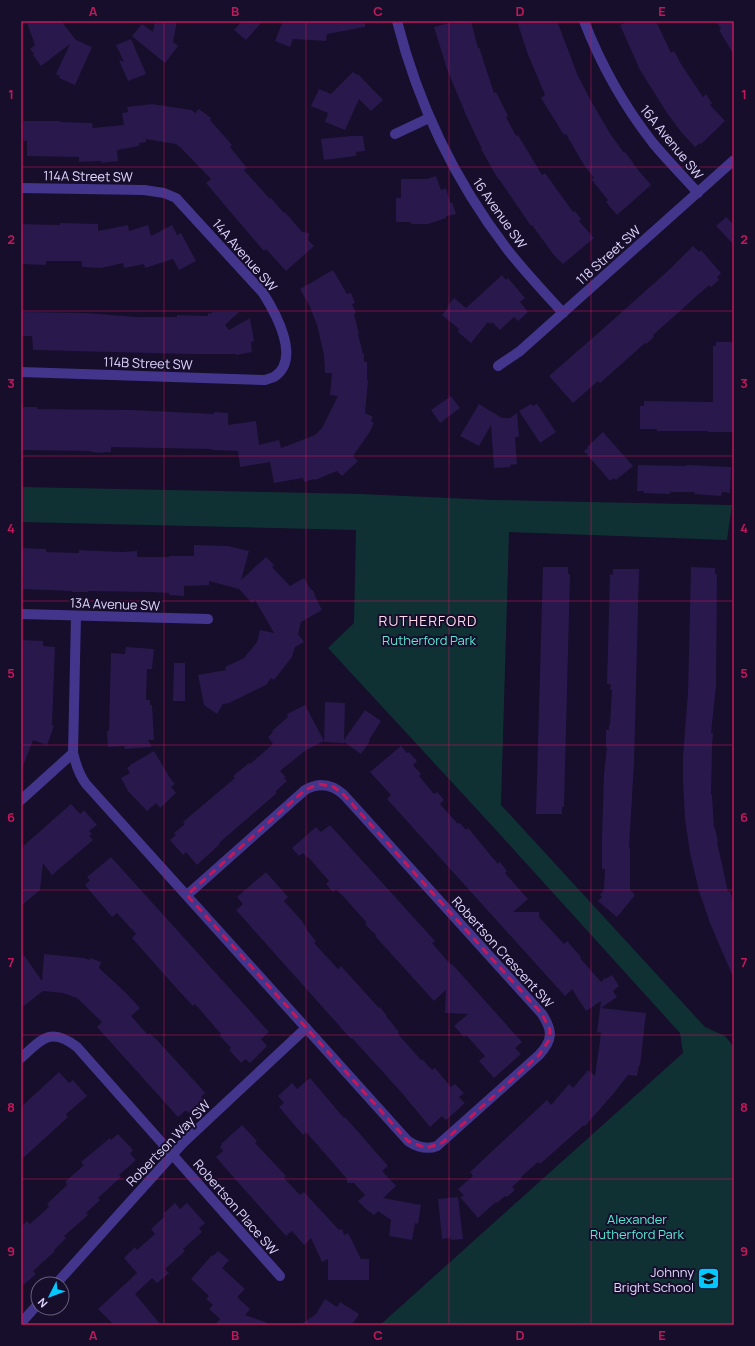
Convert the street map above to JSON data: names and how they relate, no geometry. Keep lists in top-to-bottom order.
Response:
{
  "streets": {
    "street": [
      "16A Avenue SW",
      "114A Street SW",
      "16 Avenue SW",
      "14A Avenue SW",
      "118 Street SW",
      "114B Street SW",
      "13A Avenue SW",
      "Robertson Crescent SW",
      "Robertson Way SW",
      "Robertson Place SW"
    ]
  },
  "crossings": [
    ["16A Avenue SW", "118 Street SW"],
    ["114A Street SW", "14A Avenue SW"],
    ["16 Avenue SW", "118 Street SW"],
    ["14A Avenue SW", "114B Street SW"],
    ["13A Avenue SW", "Robertson Crescent SW"],
    ["Robertson Crescent SW", "Robertson Way SW"],
    ["Robertson Way SW", "Robertson Place SW"]
  ],
  "districts": ["RUTHERFORD"],
  "parks": ["Rutherford Park", "Alexander Rutherford Park"],
  "places": {
    "school or university": ["Johnny Bright School"]
  },
  "north": "bottom left",
  "grid": {
    "columns": [
      "A",
      "B",
      "C",
      "D",
      "E"
    ],
    "rows": [
      "1",
      "2",
      "3",
      "4",
      "5",
      "6",
      "7",
      "8",
      "9"
    ]
  }
}
